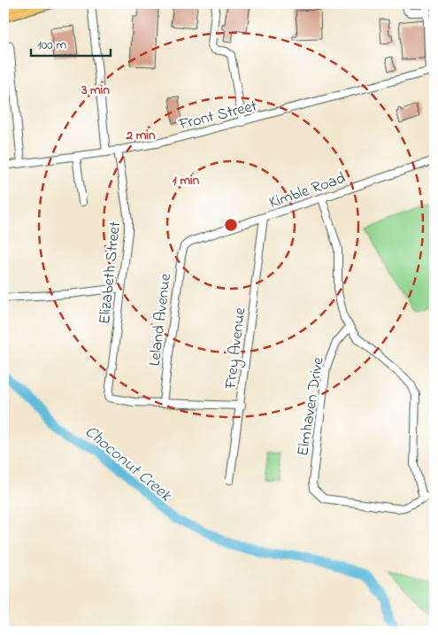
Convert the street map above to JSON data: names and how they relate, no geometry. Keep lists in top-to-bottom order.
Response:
{
  "streets": {
    "street": [
      "Front Street",
      "Kimble Road",
      "Elizabeth Street",
      "Leland Avenue",
      "Frey Avenue",
      "Elmhaven Drive"
    ]
  },
  "crossings": [
    ["Front Street", "Elizabeth Street"],
    ["Kimble Road", "Leland Avenue"],
    ["Kimble Road", "Frey Avenue"],
    ["Elizabeth Street", "Leland Avenue"]
  ],
  "water": ["Choconut Creek"],
  "scale_bar": "100 m",
  "rings": ["3 min", "2 min", "1 min"]
}
